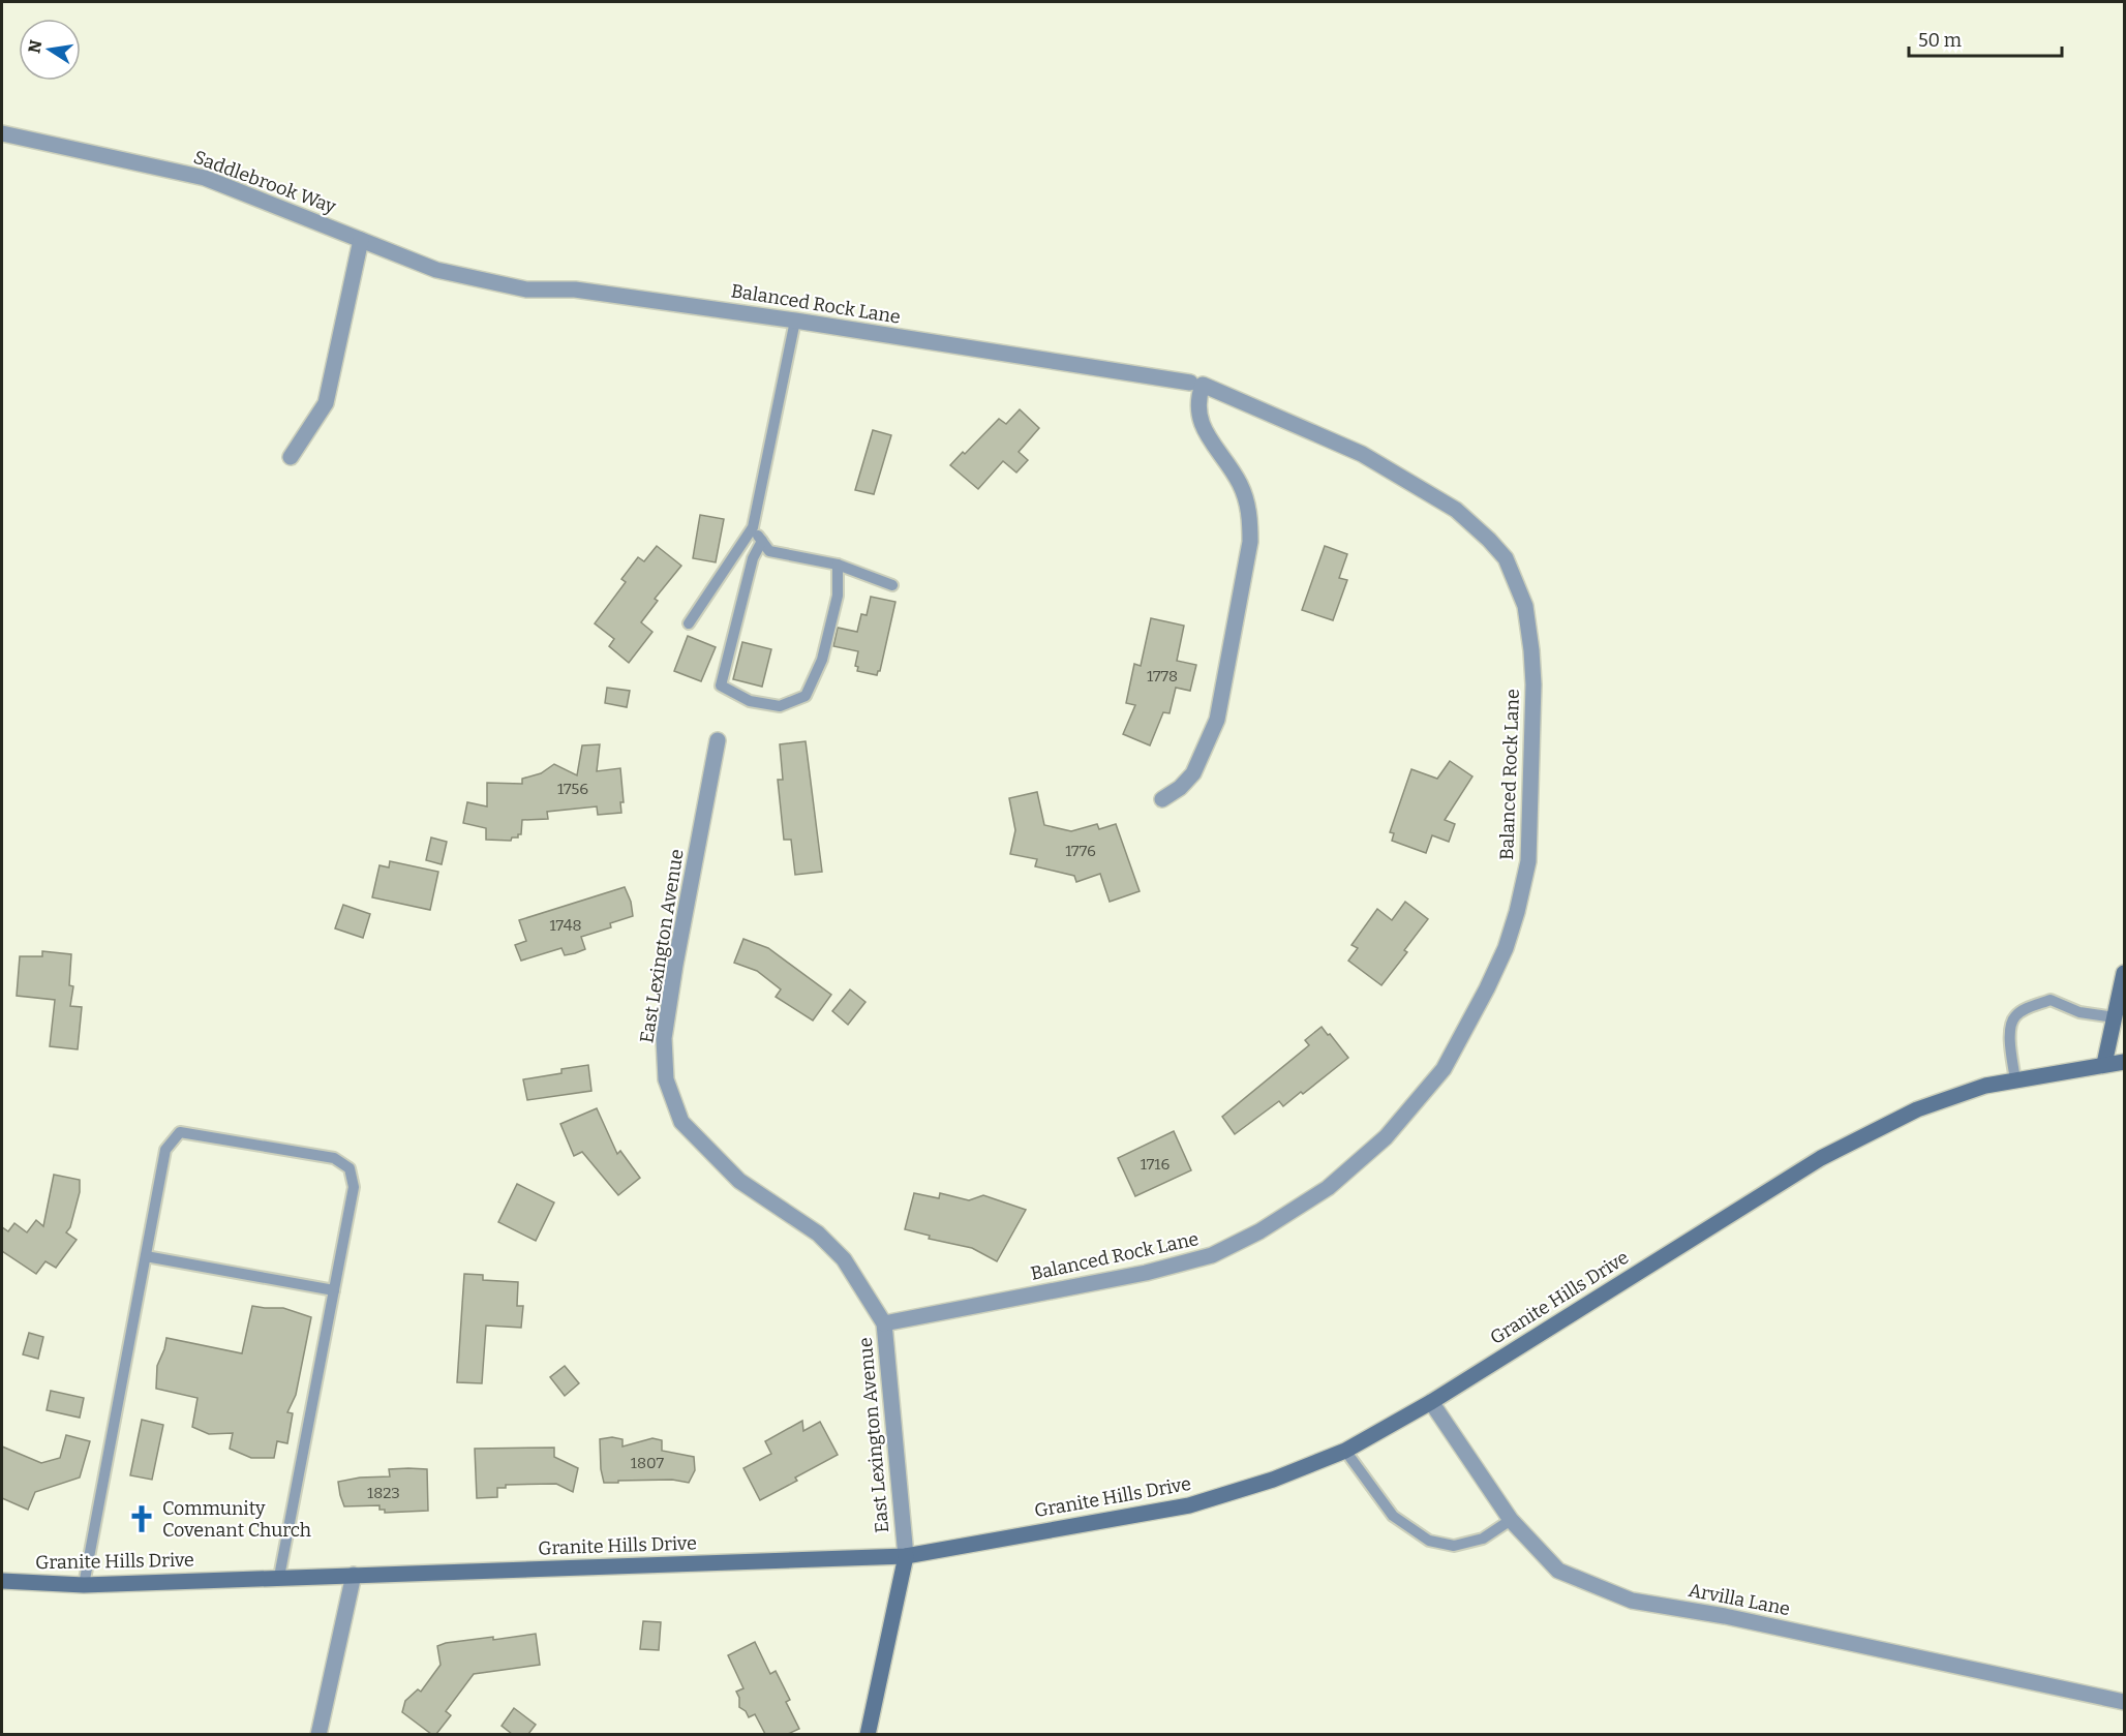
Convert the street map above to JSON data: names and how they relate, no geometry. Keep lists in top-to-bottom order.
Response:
{
  "streets": {
    "street": [
      "Saddlebrook Way",
      "Balanced Rock Lane",
      "East Lexington Avenue",
      "Granite Hills Drive",
      "Arvilla Lane"
    ]
  },
  "crossings": [
    ["Saddlebrook Way", "Balanced Rock Lane"],
    ["Balanced Rock Lane", "East Lexington Avenue"],
    ["East Lexington Avenue", "Granite Hills Drive"],
    ["Granite Hills Drive", "Arvilla Lane"]
  ],
  "places": {
    "church": ["Community Covenant Church"]
  },
  "house_numbers": [
    "1778",
    "1756",
    "1776",
    "1748",
    "1716",
    "1807",
    "1823"
  ],
  "scale_bar": "50 m",
  "north": "left"
}
